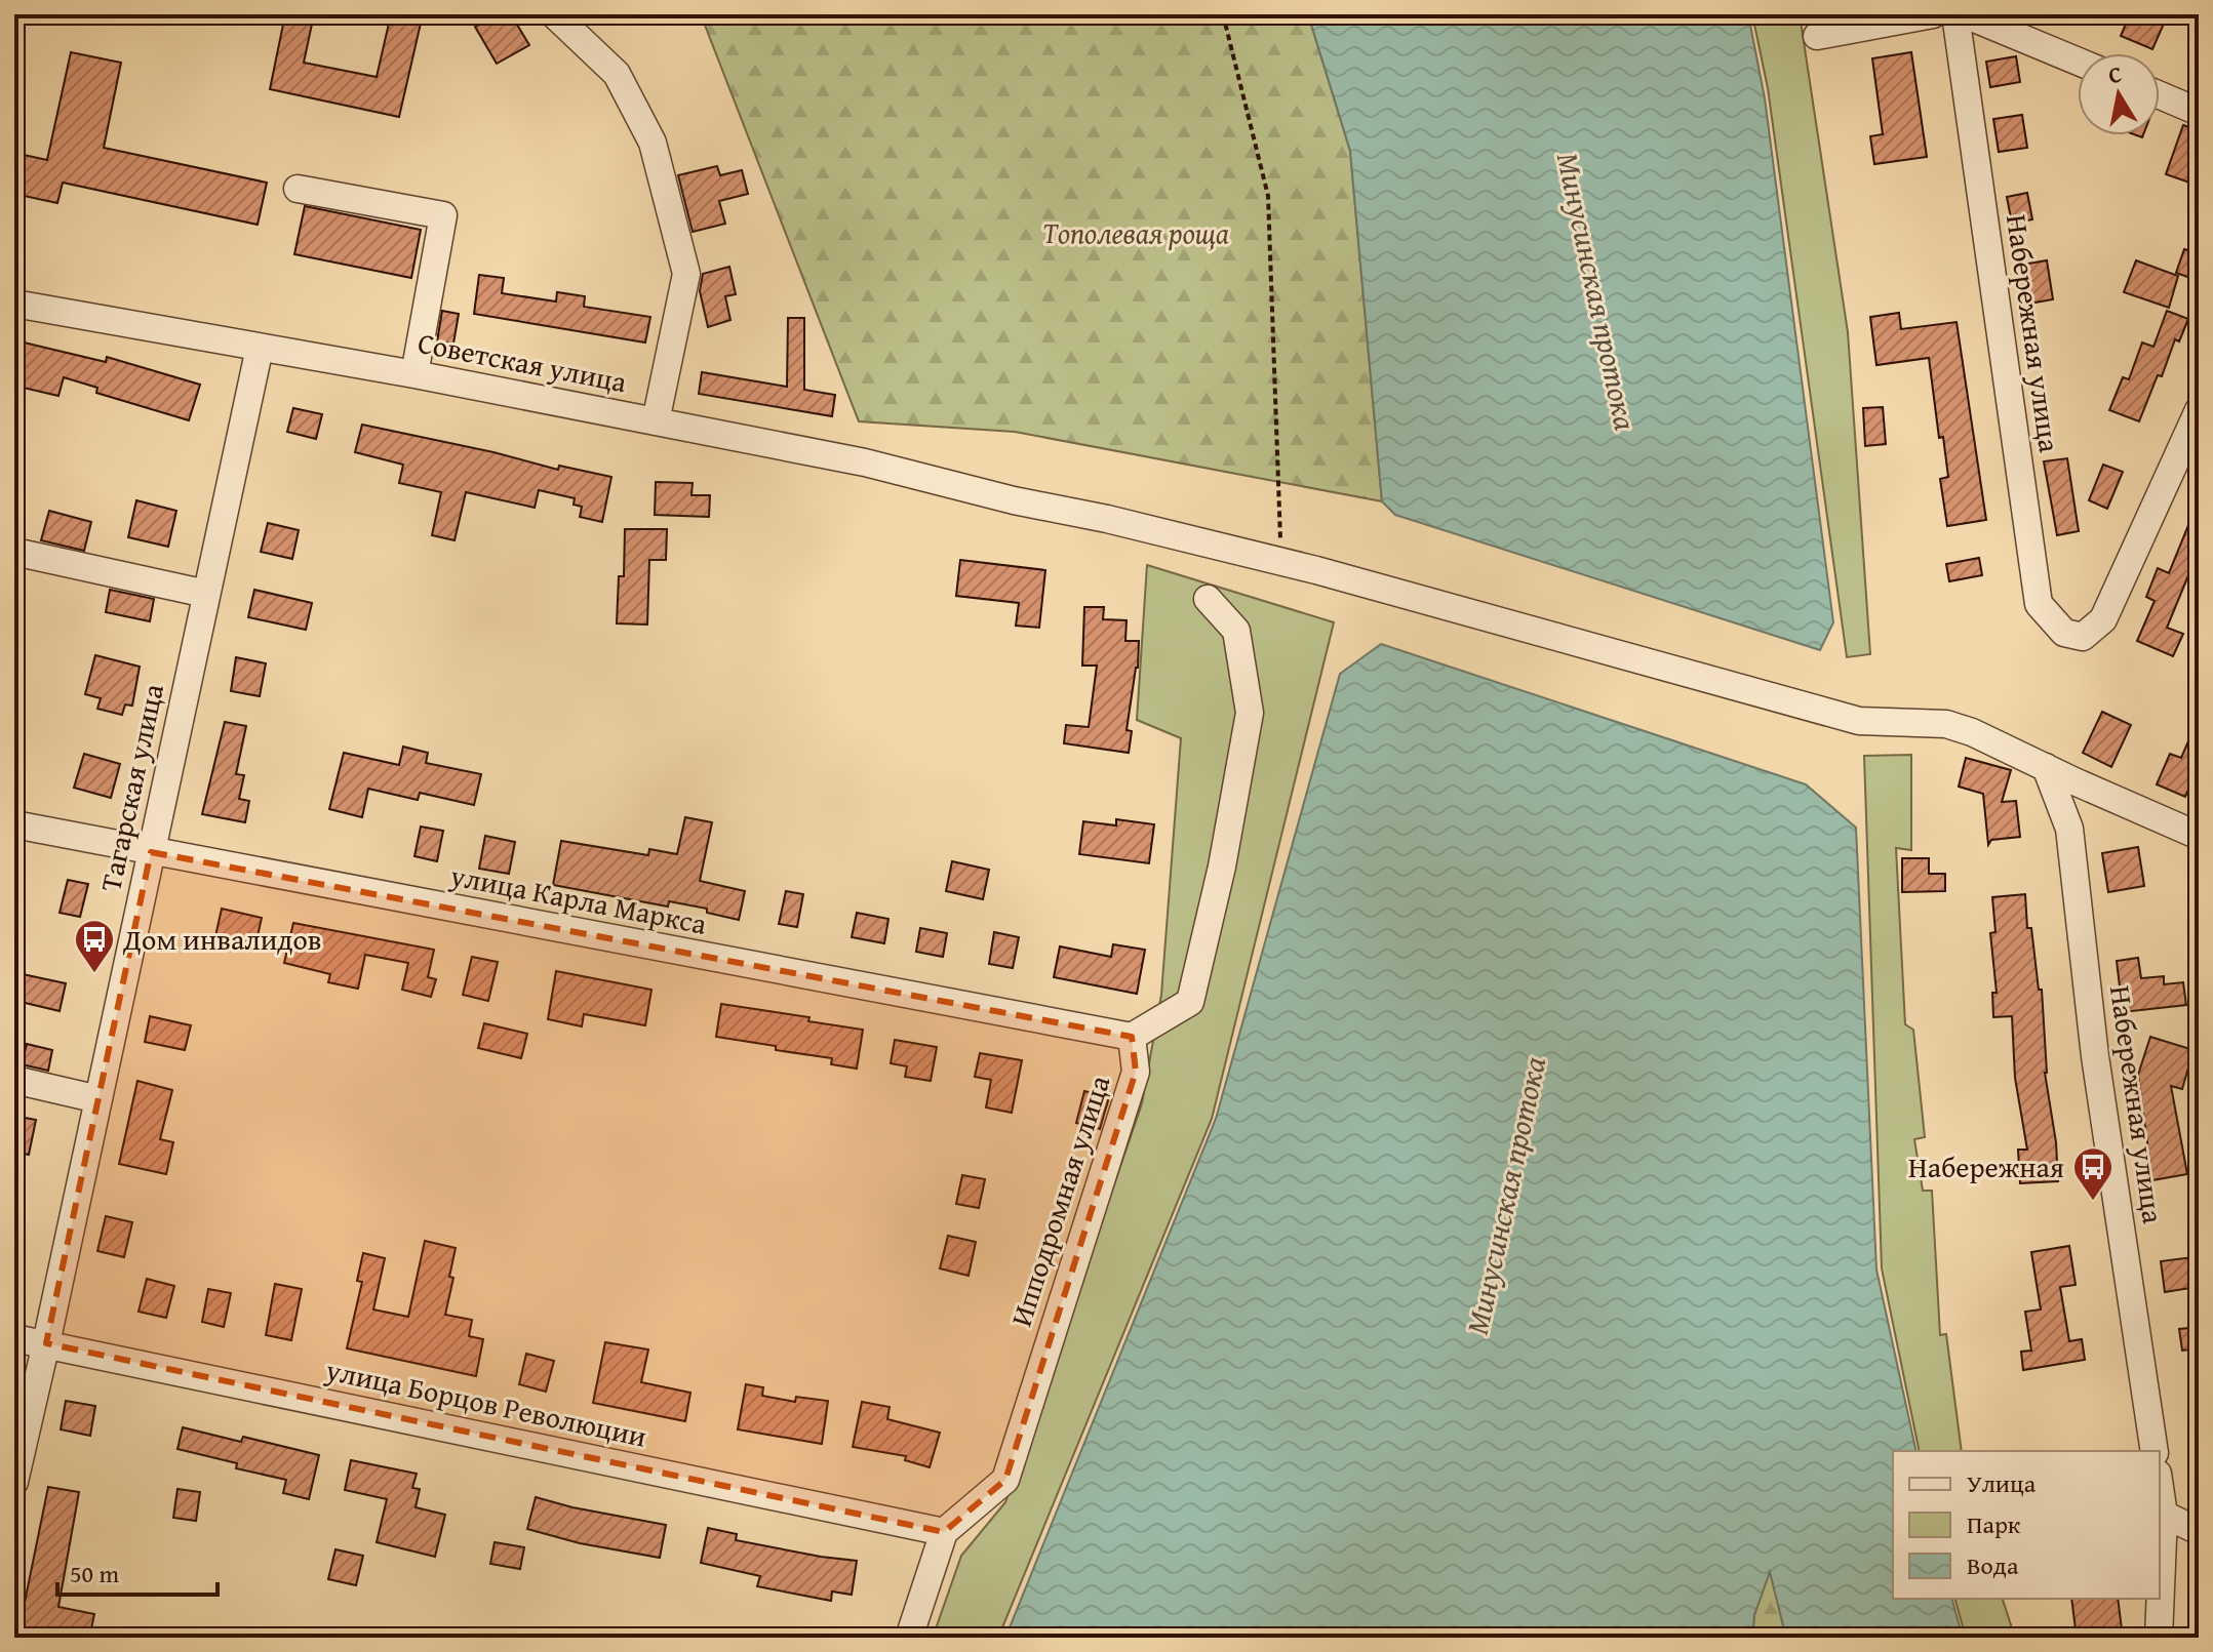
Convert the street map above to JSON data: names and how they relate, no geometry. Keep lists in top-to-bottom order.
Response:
{
  "streets": {
    "street": [
      "Набережная улица",
      "Советская улица",
      "Тагарская улица",
      "улица Карла Маркса",
      "Ипподромная улица",
      "улица Борцов Революции"
    ]
  },
  "crossings": [
    ["Набережная улица", "Советская улица"],
    ["Советская улица", "Тагарская улица"],
    ["Тагарская улица", "улица Карла Маркса"],
    ["Тагарская улица", "улица Борцов Революции"],
    ["улица Карла Маркса", "Ипподромная улица"],
    ["Ипподромная улица", "улица Борцов Революции"]
  ],
  "water": ["Минусинская протока"],
  "parks": ["Тополевая роща"],
  "places": {
    "bus stop": ["Дом инвалидов", "Набережная"]
  },
  "legend": ["Улица", "Парк", "Вода"],
  "scale_bar": "50 m",
  "north": "top"
}
